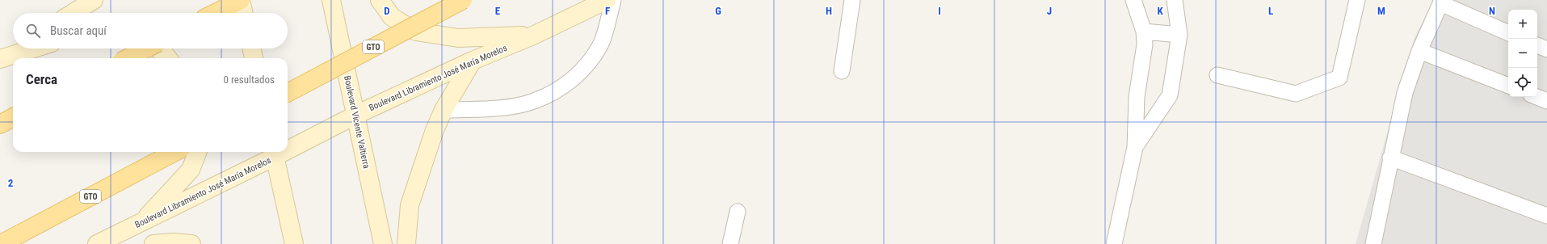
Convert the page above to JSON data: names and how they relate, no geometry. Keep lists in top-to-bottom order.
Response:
{
  "streets": {
    "main road": ["GTO"],
    "street": ["Boulevard Libramiento José María Morelos", "Boulevard Vicente Valtierra"]
  },
  "crossings": [
    ["Boulevard Libramiento José María Morelos", "Boulevard Vicente Valtierra"]
  ],
  "page": {
    "map_buttons": ["+", "−"],
    "search": "Buscar aquí",
    "heading": ["Cerca", "0 resultados"]
  },
  "grid": {
    "columns": [
      "D",
      "E",
      "F",
      "G",
      "H",
      "I",
      "J",
      "K",
      "L",
      "M",
      "N"
    ],
    "rows": ["2"]
  }
}
